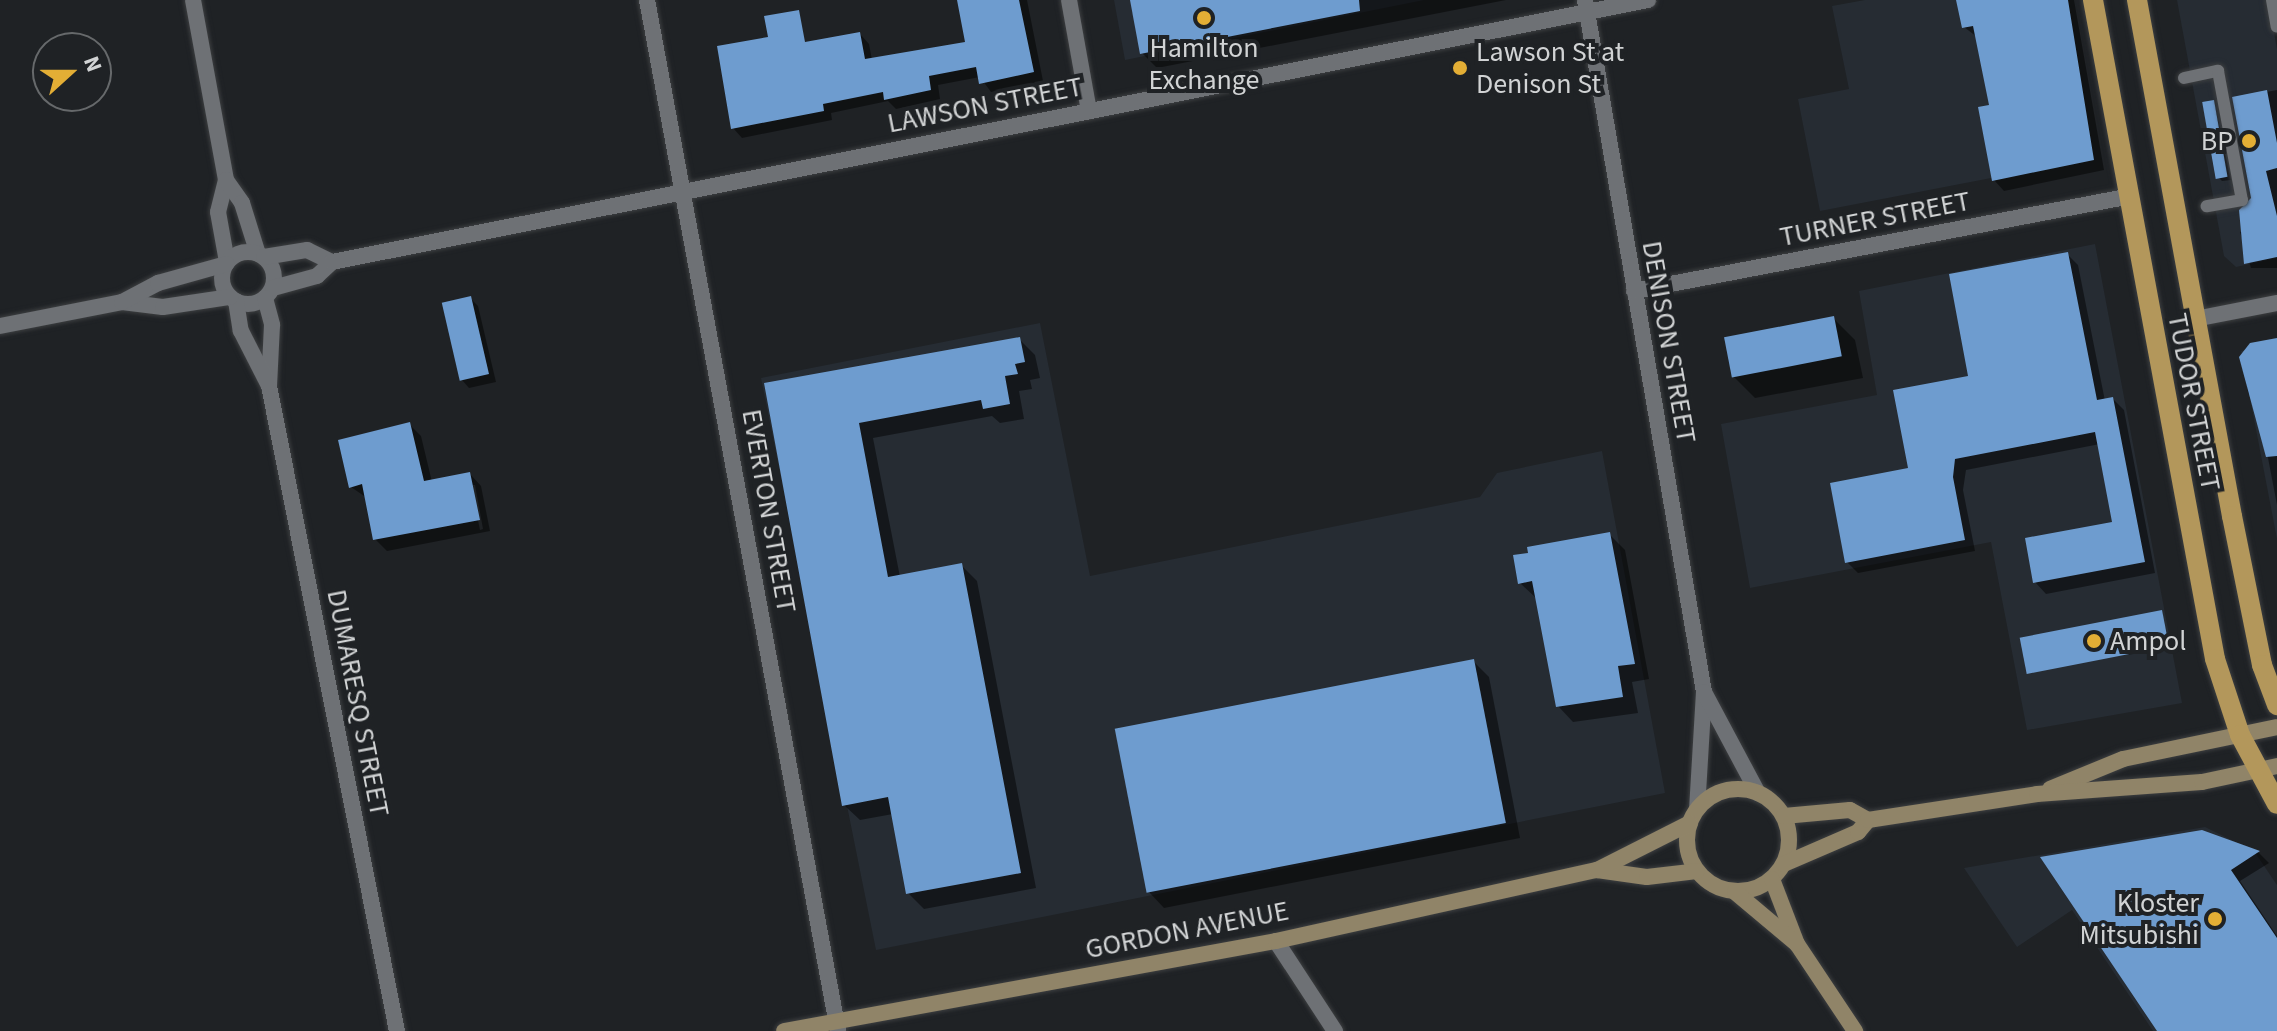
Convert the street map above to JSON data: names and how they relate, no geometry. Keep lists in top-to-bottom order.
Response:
{
  "streets": {
    "main road": ["TUDOR STREET", "GORDON AVENUE"],
    "street": [
      "LAWSON STREET",
      "TURNER STREET",
      "DENISON STREET",
      "EVERTON STREET",
      "DUMARESQ STREET"
    ]
  },
  "crossings": [
    ["LAWSON STREET", "DENISON STREET"],
    ["LAWSON STREET", "EVERTON STREET"],
    ["LAWSON STREET", "DUMARESQ STREET"],
    ["TURNER STREET", "DENISON STREET"],
    ["TURNER STREET", "TUDOR STREET"],
    ["DENISON STREET", "GORDON AVENUE"],
    ["EVERTON STREET", "GORDON AVENUE"]
  ],
  "places": [
    "Hamilton Exchange",
    "Lawson St at Denison St",
    "BP",
    "Ampol",
    "Kloster Mitsubishi"
  ],
  "north": "right"
}
